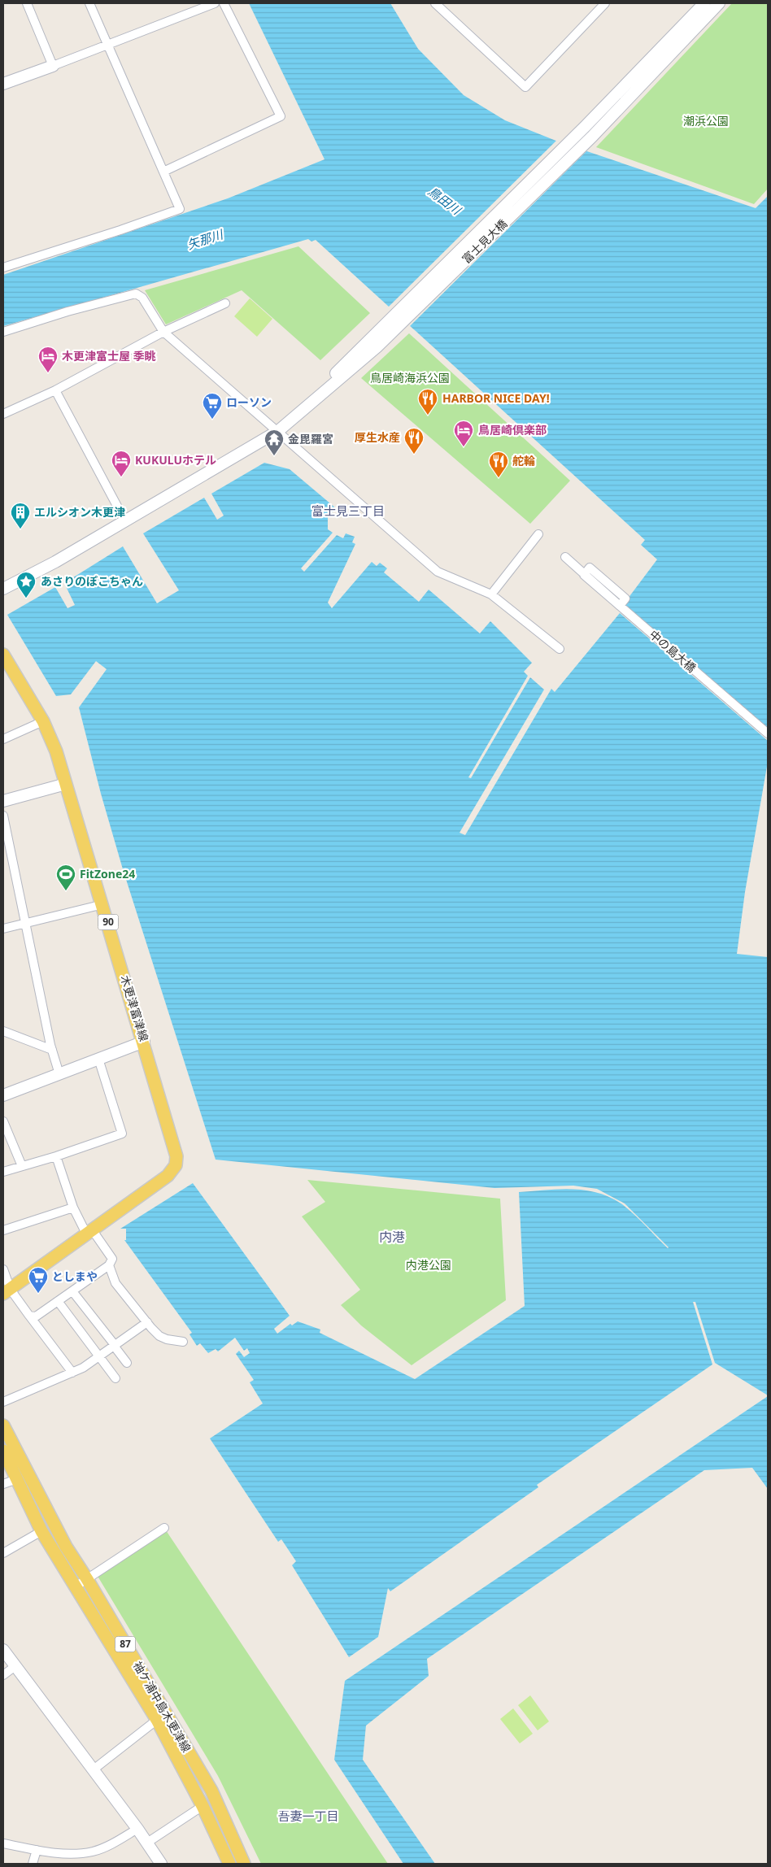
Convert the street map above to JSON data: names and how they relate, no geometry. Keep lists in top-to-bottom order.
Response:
{
  "streets": {
    "main road": [
      "90",
      "木更津富津線",
      "87",
      "袖ケ浦中島木更津線"
    ],
    "street": ["富士見大橋", "中の島大橋"]
  },
  "districts": ["富士見三丁目", "内港", "吾妻一丁目"],
  "water": ["鳥田川", "矢那川"],
  "parks": ["潮浜公園", "鳥居崎海浜公園", "内港公園"],
  "places": {
    "hotel": ["木更津富士屋 季眺", "鳥居崎倶楽部", "KUKULUホテル"],
    "restaurant": ["HARBOR NICE DAY!", "厚生水産", "舵輪"],
    "supermarket": ["ローソン", "としまや"],
    "temple": ["金毘羅宮"],
    "building": ["エルシオン木更津"],
    "place": ["あさりのぽこちゃん"],
    "sports": ["FitZone24"]
  }
}
